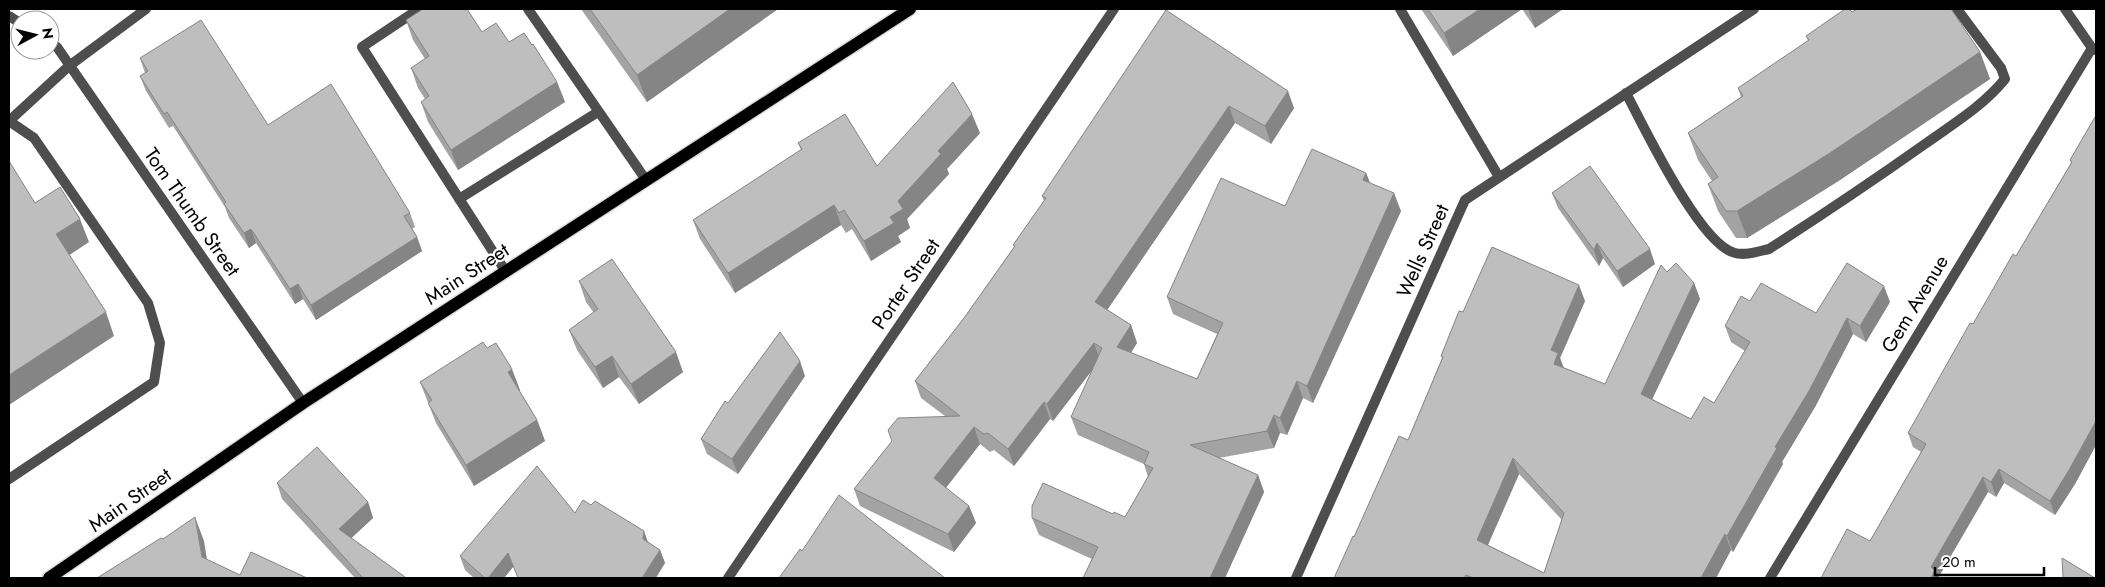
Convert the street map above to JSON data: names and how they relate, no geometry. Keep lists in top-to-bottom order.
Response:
{
  "streets": {
    "main road": ["Main Street"],
    "street": [
      "Tom Thumb Street",
      "Wells Street",
      "Porter Street",
      "Gem Avenue"
    ]
  },
  "crossings": [
    ["Tom Thumb Street", "Main Street"]
  ],
  "scale_bar": "20 m",
  "north": "right"
}
